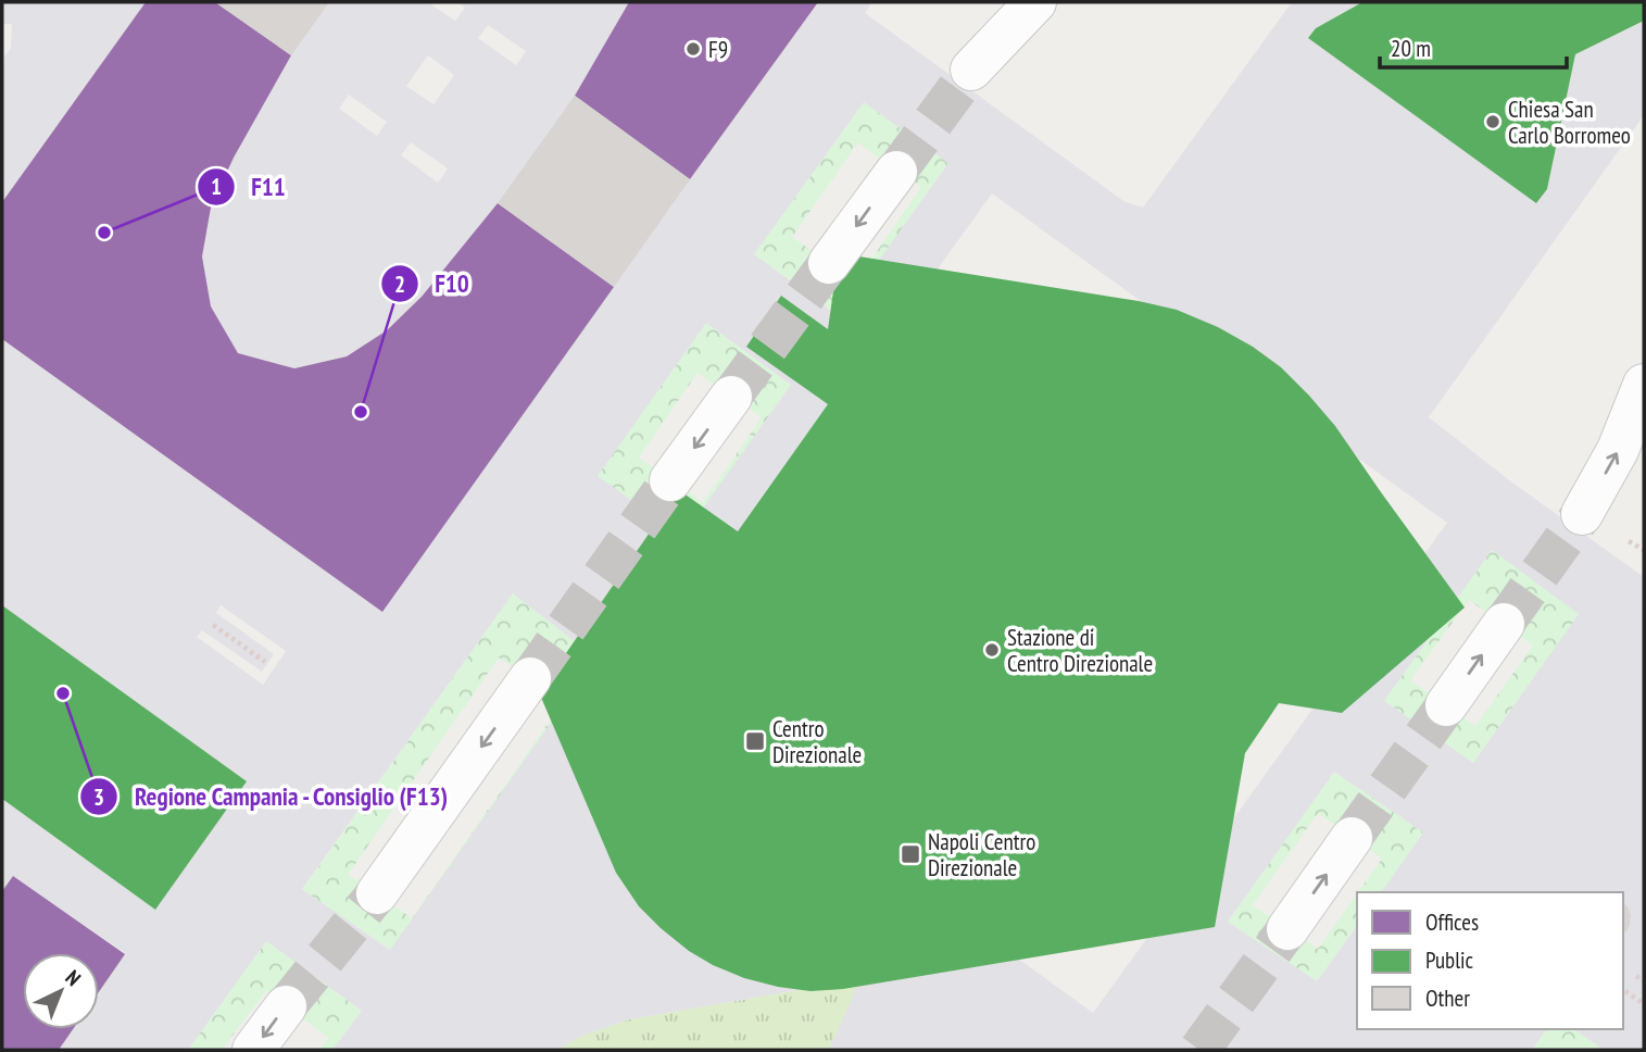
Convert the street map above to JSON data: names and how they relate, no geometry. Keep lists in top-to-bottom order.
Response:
{
  "places": {
    "other": [
      "F9",
      "Chiesa San Carlo Borromeo",
      "F11",
      "F10",
      "Stazione di Centro Direzionale",
      "Regione Campania - Consiglio (F13)"
    ],
    "transit": ["Centro Direzionale", "Napoli Centro Direzionale"]
  },
  "legend": ["Offices", "Public", "Other"],
  "scale_bar": "20 m",
  "north": "top right"
}
